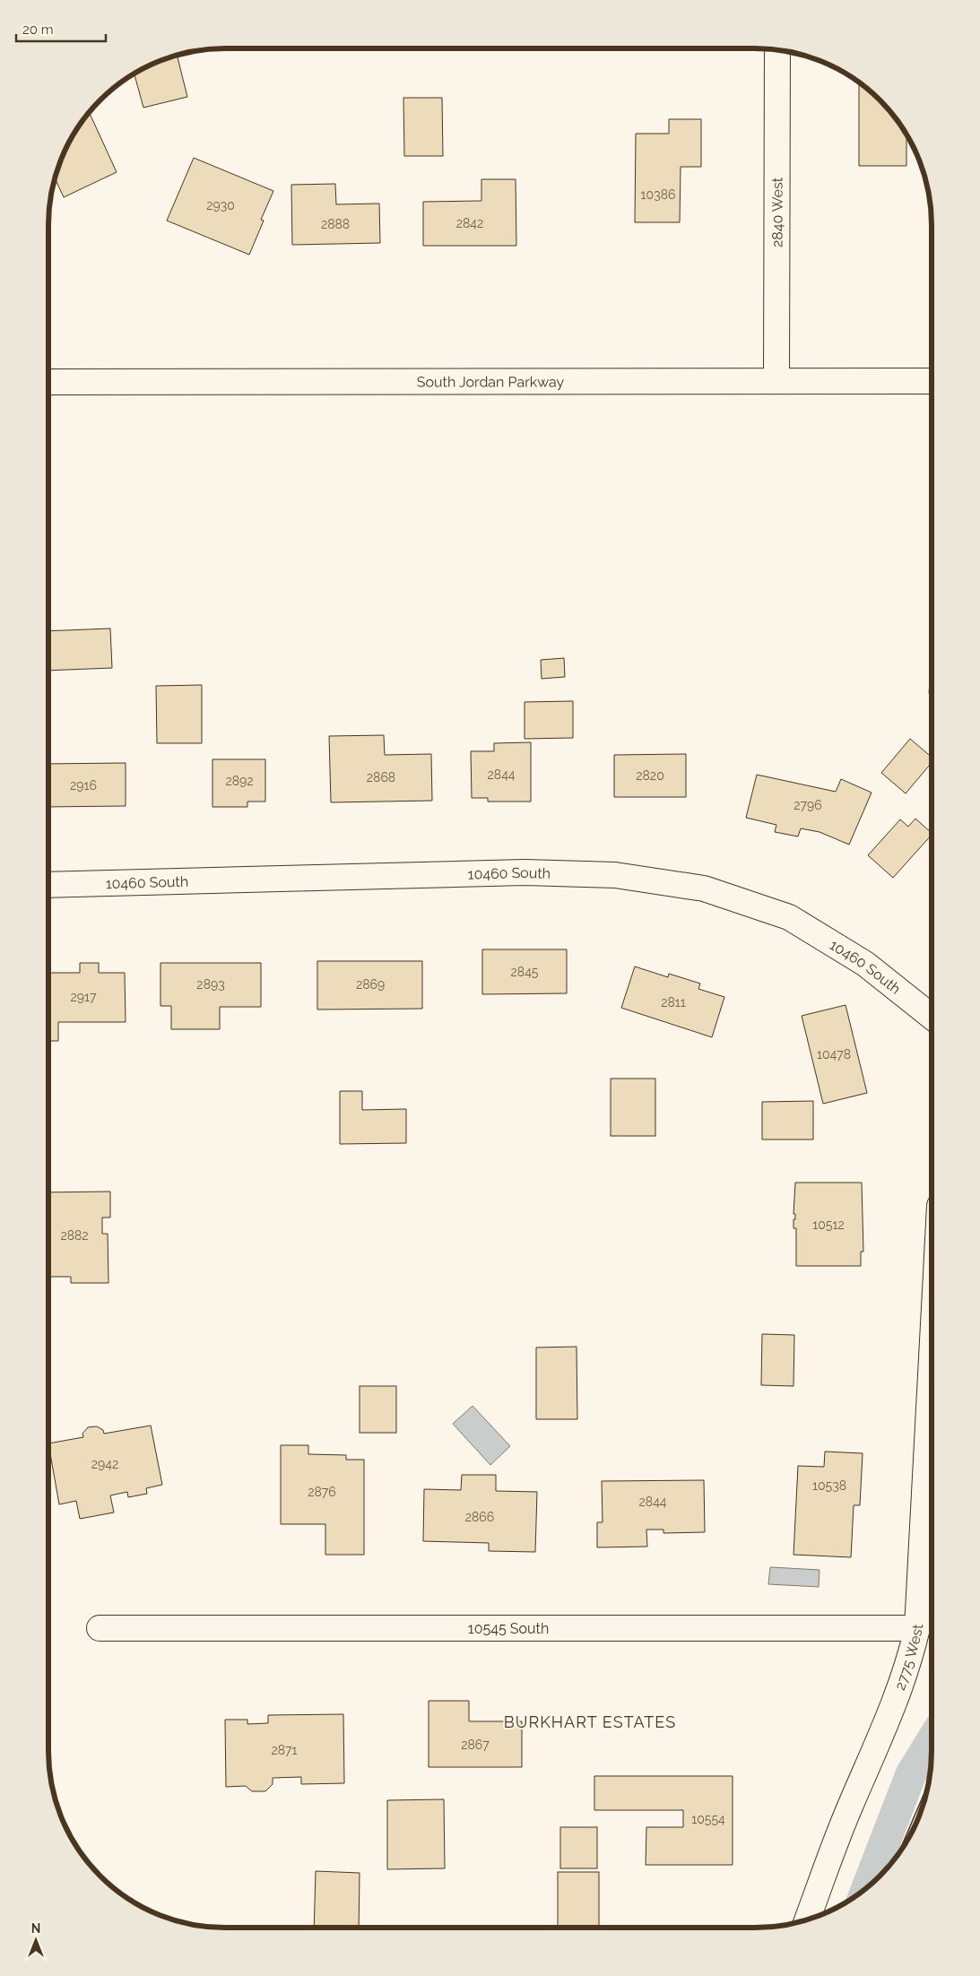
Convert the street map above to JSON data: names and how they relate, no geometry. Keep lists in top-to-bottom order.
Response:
{
  "streets": {
    "street": [
      "2840 West",
      "South Jordan Parkway",
      "10460 South",
      "10545 South",
      "2775 West"
    ]
  },
  "crossings": [
    ["2840 West", "South Jordan Parkway"],
    ["10545 South", "2775 West"]
  ],
  "districts": ["BURKHART ESTATES"],
  "house_numbers": [
    "10386",
    "2930",
    "2842",
    "2888",
    "2844",
    "2820",
    "2868",
    "2892",
    "2916",
    "2796",
    "2845",
    "2893",
    "2869",
    "2917",
    "2811",
    "10478",
    "10512",
    "2882",
    "2942",
    "10538",
    "2876",
    "2844",
    "2866",
    "2867",
    "2871",
    "10554"
  ],
  "scale_bar": "20 m",
  "north": "top"
}
